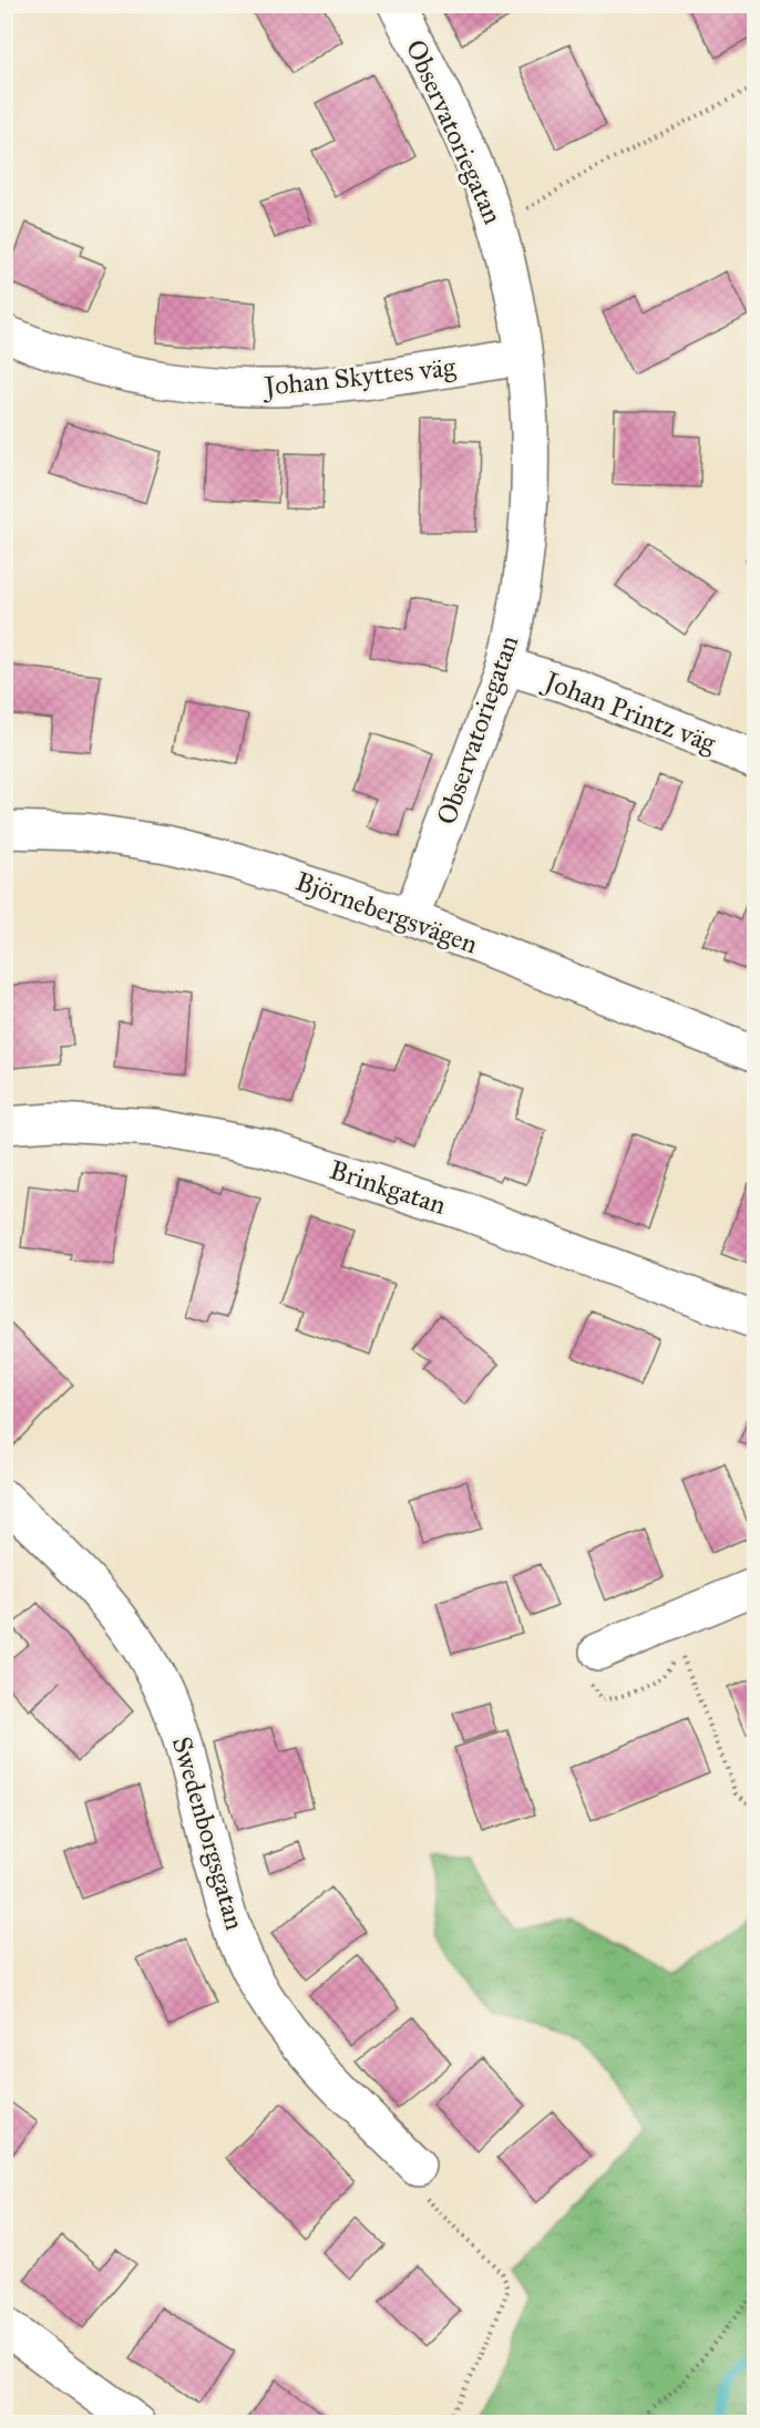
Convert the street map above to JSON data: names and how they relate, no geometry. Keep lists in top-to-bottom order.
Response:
{
  "streets": {
    "street": [
      "Observatoriegatan",
      "Johan Skyttes väg",
      "Johan Printz väg",
      "Björnebergsvägen",
      "Brinkgatan",
      "Swedenborgsgatan"
    ]
  },
  "crossings": [
    ["Observatoriegatan", "Johan Skyttes väg"],
    ["Observatoriegatan", "Johan Printz väg"],
    ["Observatoriegatan", "Björnebergsvägen"]
  ]
}
